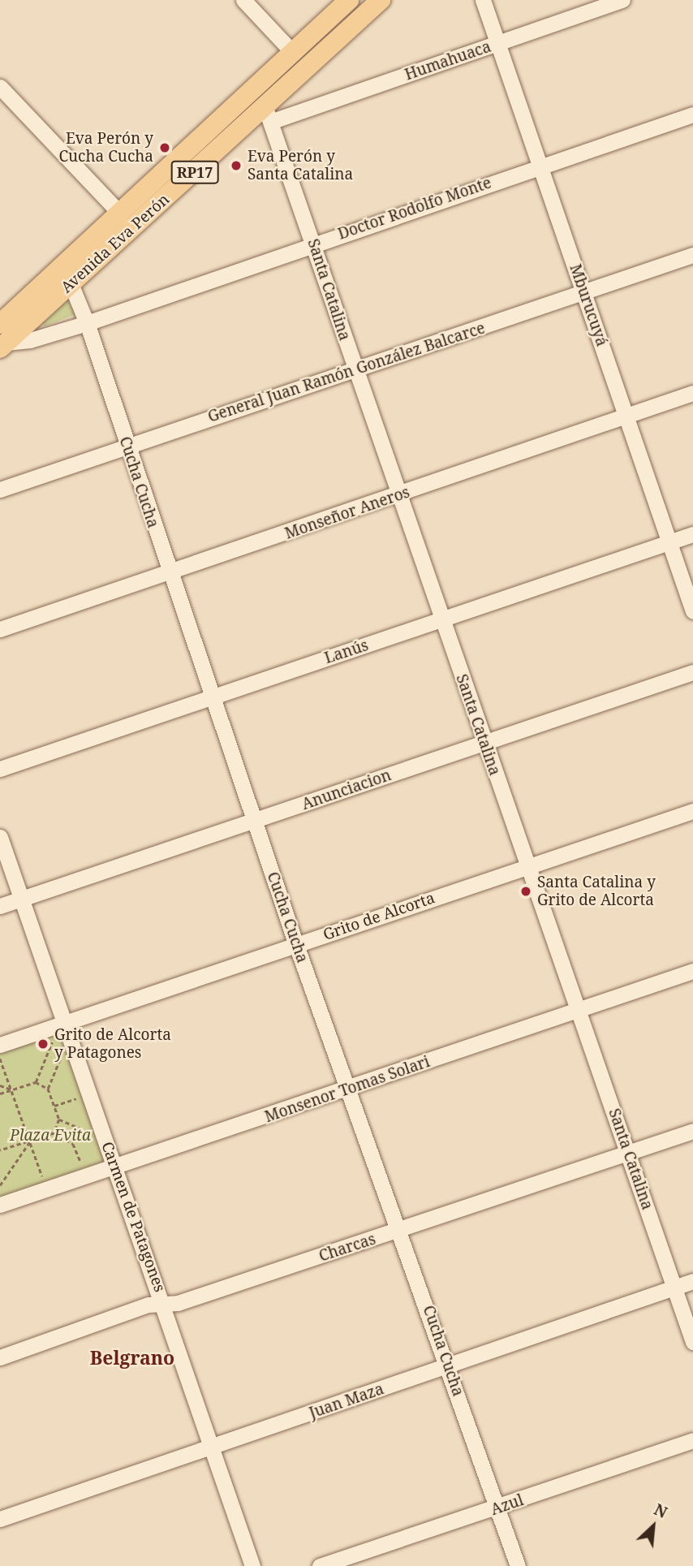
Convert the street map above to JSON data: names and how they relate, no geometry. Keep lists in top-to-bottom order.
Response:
{
  "streets": {
    "main road": ["RP17", "Avenida Eva Perón"],
    "street": [
      "Humahuaca",
      "Doctor Rodolfo Monte",
      "Santa Catalina",
      "Mburucuyá",
      "General Juan Ramón González Balcarce",
      "Cucha Cucha",
      "Monseñor Aneros",
      "Lanús",
      "Anunciacion",
      "Grito de Alcorta",
      "Monsenor Tomas Solari",
      "Carmen de Patagones",
      "Charcas",
      "Juan Maza",
      "Azul"
    ]
  },
  "crossings": [
    ["Humahuaca", "Avenida Eva Perón"],
    ["Humahuaca", "Santa Catalina"],
    ["Humahuaca", "Mburucuyá"],
    ["Doctor Rodolfo Monte", "Avenida Eva Perón"],
    ["Doctor Rodolfo Monte", "Santa Catalina"],
    ["Doctor Rodolfo Monte", "Mburucuyá"],
    ["Doctor Rodolfo Monte", "Cucha Cucha"],
    ["Avenida Eva Perón", "Santa Catalina"],
    ["Avenida Eva Perón", "Cucha Cucha"],
    ["Santa Catalina", "General Juan Ramón González Balcarce"],
    ["Santa Catalina", "Monseñor Aneros"],
    ["Santa Catalina", "Lanús"],
    ["Santa Catalina", "Anunciacion"],
    ["Santa Catalina", "Grito de Alcorta"],
    ["Santa Catalina", "Monsenor Tomas Solari"],
    ["Santa Catalina", "Charcas"],
    ["Santa Catalina", "Juan Maza"],
    ["Mburucuyá", "General Juan Ramón González Balcarce"],
    ["Mburucuyá", "Monseñor Aneros"],
    ["Mburucuyá", "Lanús"],
    ["General Juan Ramón González Balcarce", "Cucha Cucha"],
    ["Cucha Cucha", "Monseñor Aneros"],
    ["Cucha Cucha", "Lanús"],
    ["Cucha Cucha", "Anunciacion"],
    ["Cucha Cucha", "Grito de Alcorta"],
    ["Cucha Cucha", "Monsenor Tomas Solari"],
    ["Cucha Cucha", "Charcas"],
    ["Cucha Cucha", "Juan Maza"],
    ["Cucha Cucha", "Azul"],
    ["Anunciacion", "Carmen de Patagones"],
    ["Grito de Alcorta", "Carmen de Patagones"],
    ["Monsenor Tomas Solari", "Carmen de Patagones"],
    ["Carmen de Patagones", "Charcas"],
    ["Carmen de Patagones", "Juan Maza"]
  ],
  "districts": ["Belgrano"],
  "parks": ["Plaza Evita"],
  "places": [
    "Eva Perón y Cucha Cucha",
    "Eva Perón y Santa Catalina",
    "Santa Catalina y Grito de Alcorta",
    "Grito de Alcorta y Patagones"
  ],
  "north": "top right"
}
